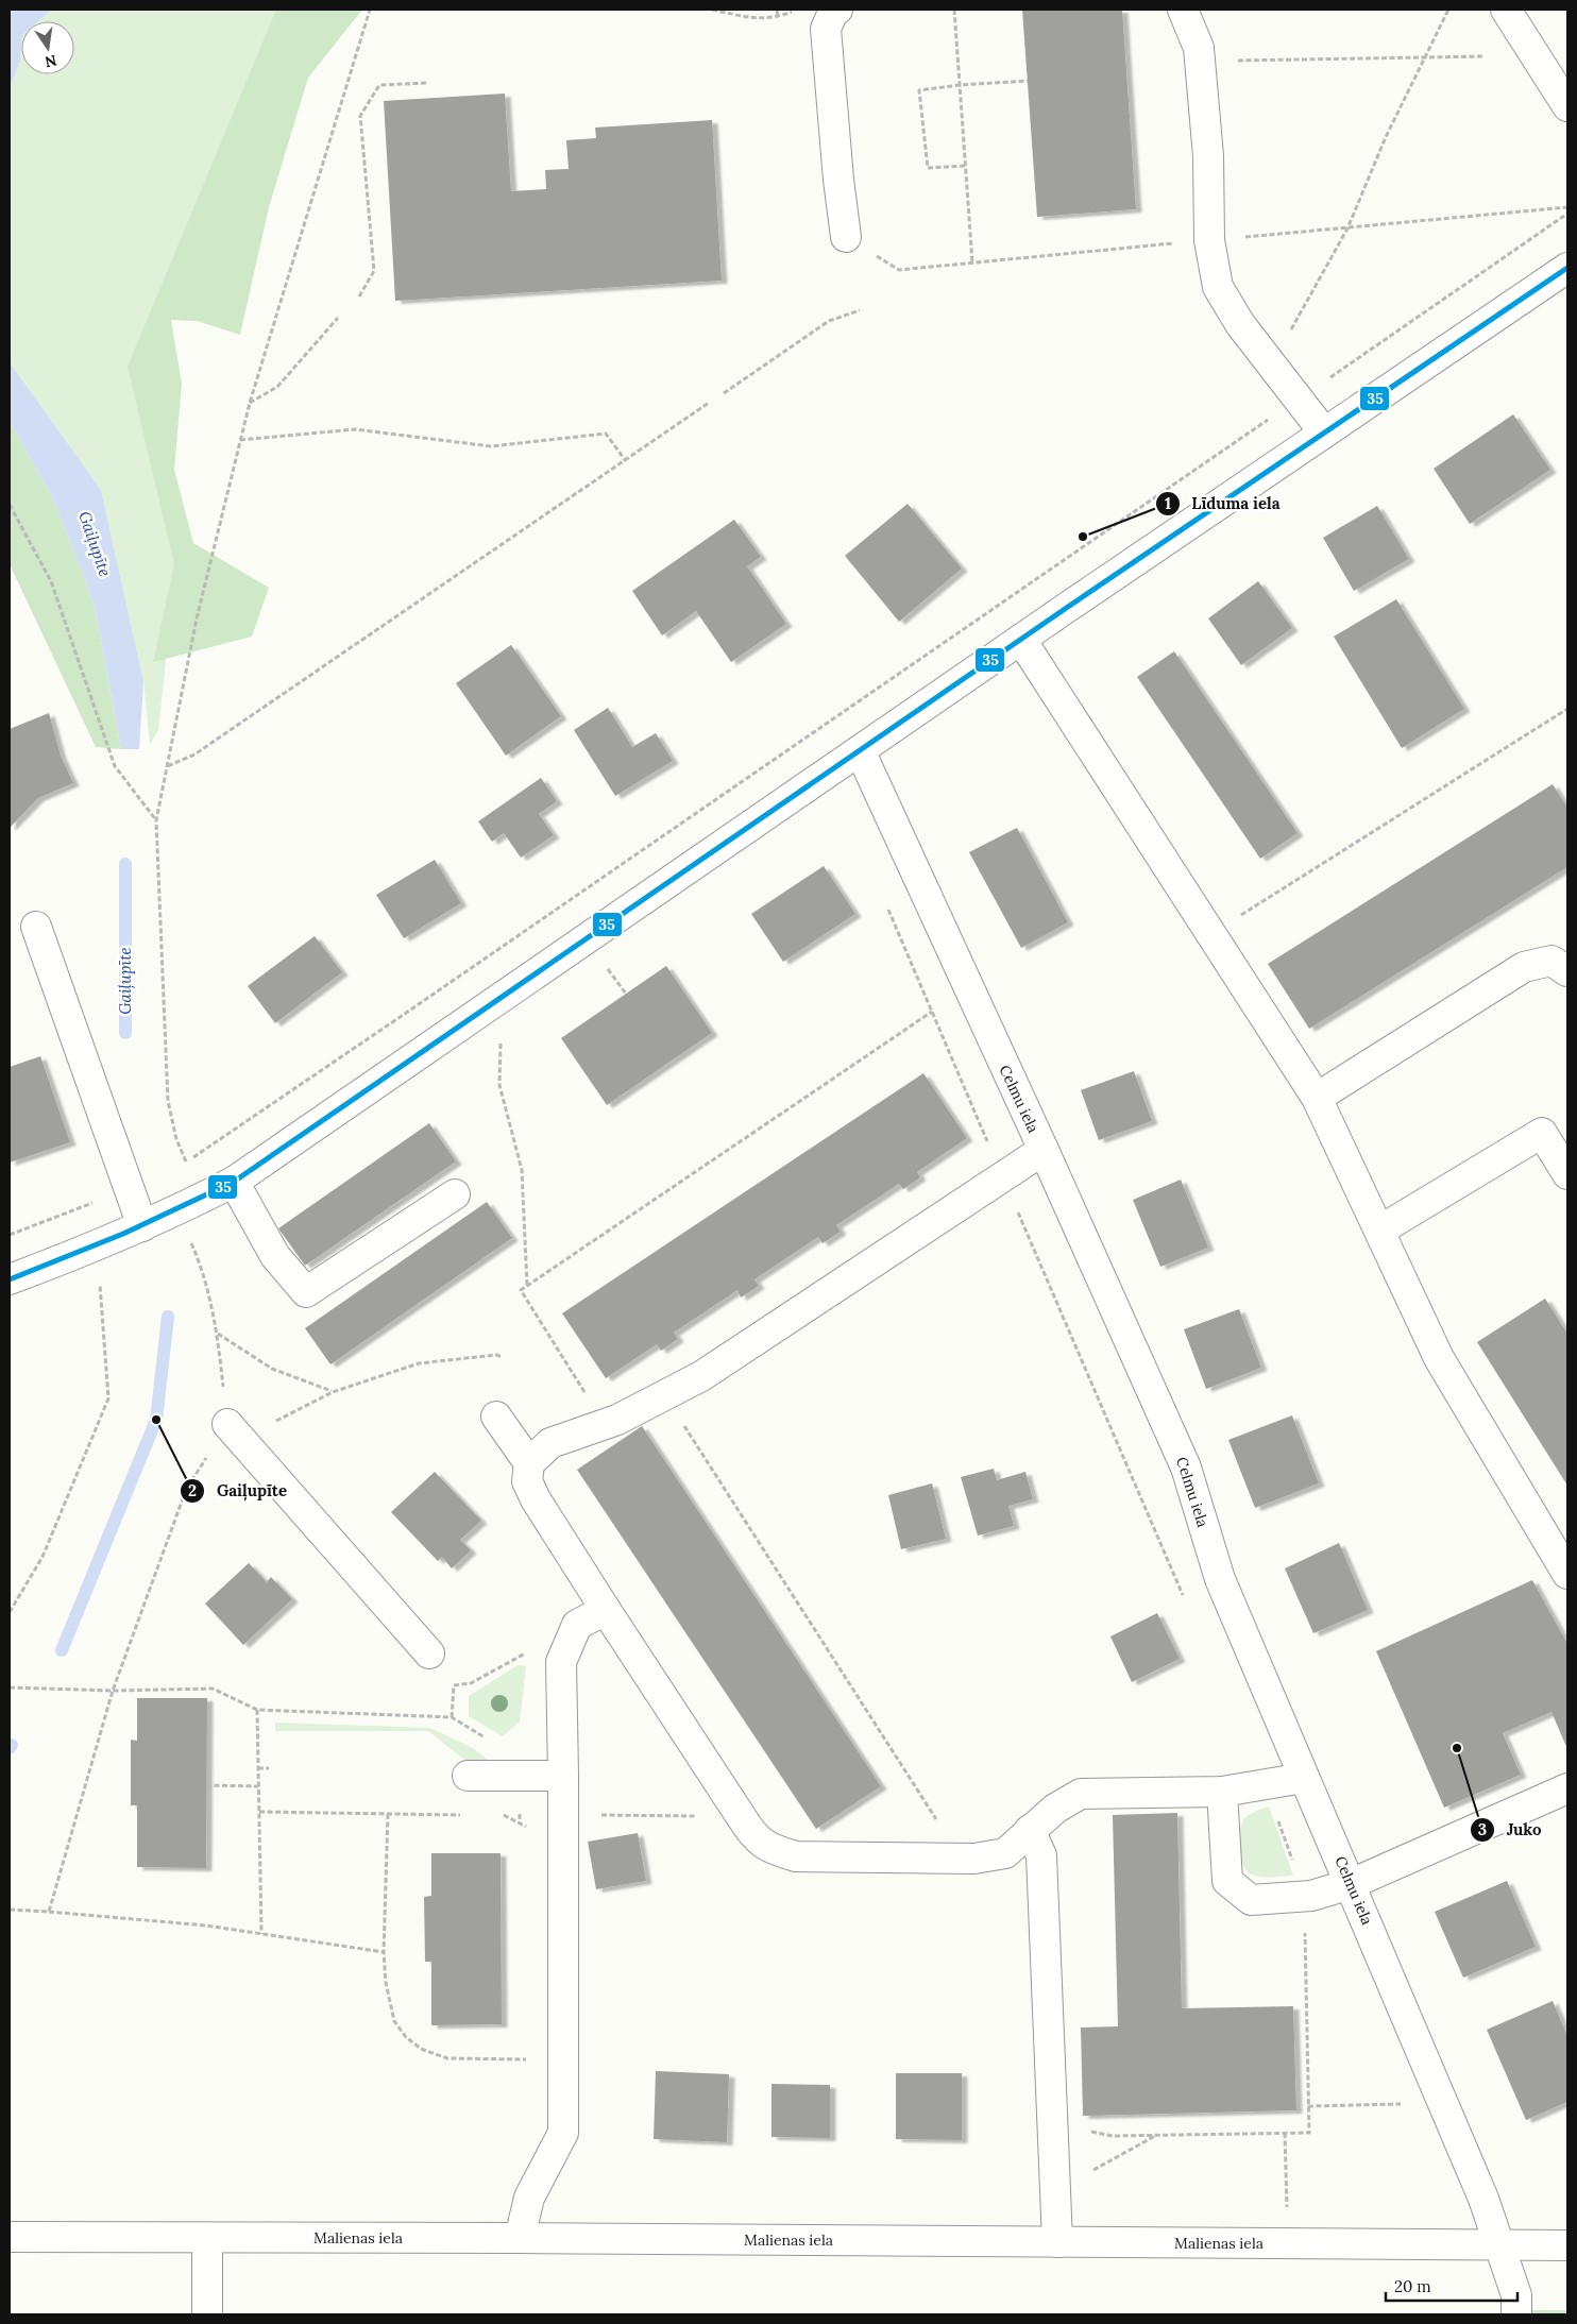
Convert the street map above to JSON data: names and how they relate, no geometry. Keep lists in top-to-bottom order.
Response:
{
  "streets": {
    "street": ["Celmu iela", "Malienas iela"]
  },
  "crossings": [
    ["Celmu iela", "Malienas iela"]
  ],
  "water": ["Gaiļupīte"],
  "places": ["Līduma iela", "Gaiļupīte", "Juko"],
  "lines": ["transit line 35"],
  "scale_bar": "20 m",
  "north": "bottom"
}
